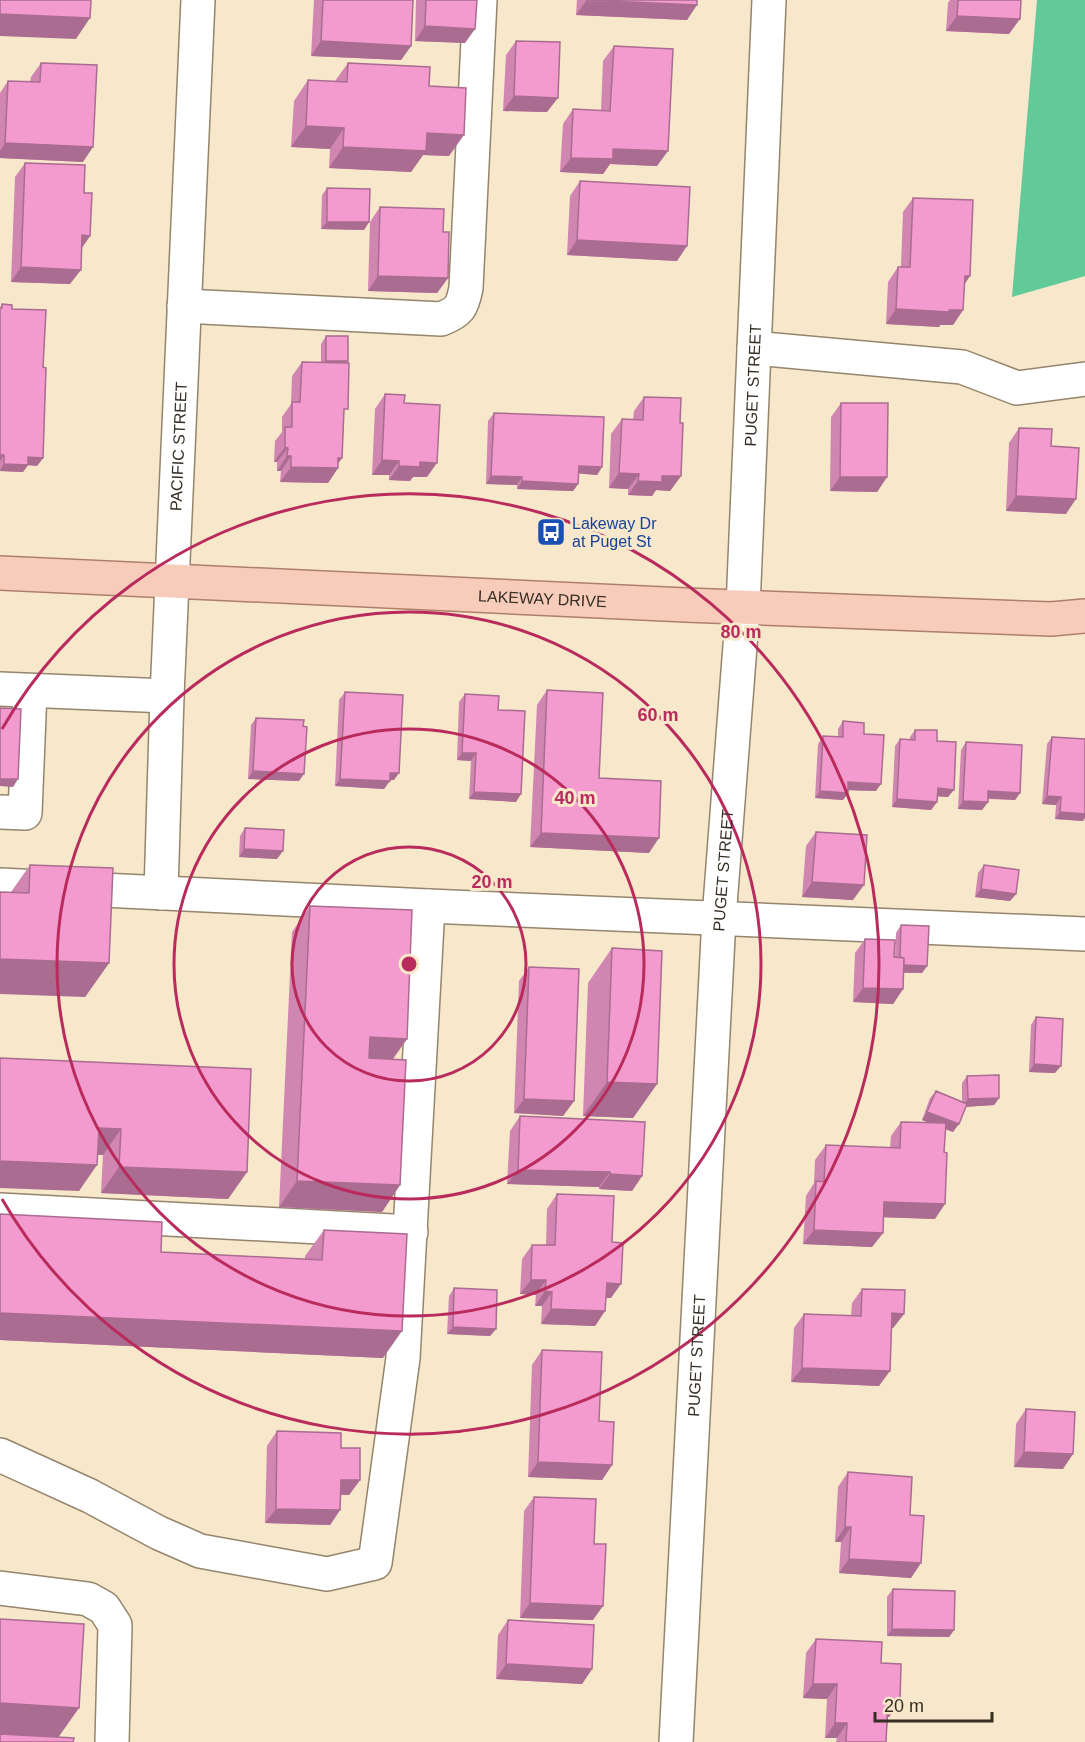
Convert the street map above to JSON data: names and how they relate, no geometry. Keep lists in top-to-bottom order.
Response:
{
  "streets": {
    "main road": ["LAKEWAY DRIVE"],
    "street": ["PUGET STREET", "PACIFIC STREET"]
  },
  "crossings": [
    ["PUGET STREET", "LAKEWAY DRIVE"],
    ["PACIFIC STREET", "LAKEWAY DRIVE"]
  ],
  "places": {
    "bus stop": ["Lakeway Dr at Puget St"]
  },
  "scale_bar": "20 m",
  "rings": [
    "80 m",
    "60 m",
    "40 m",
    "20 m"
  ]
}
